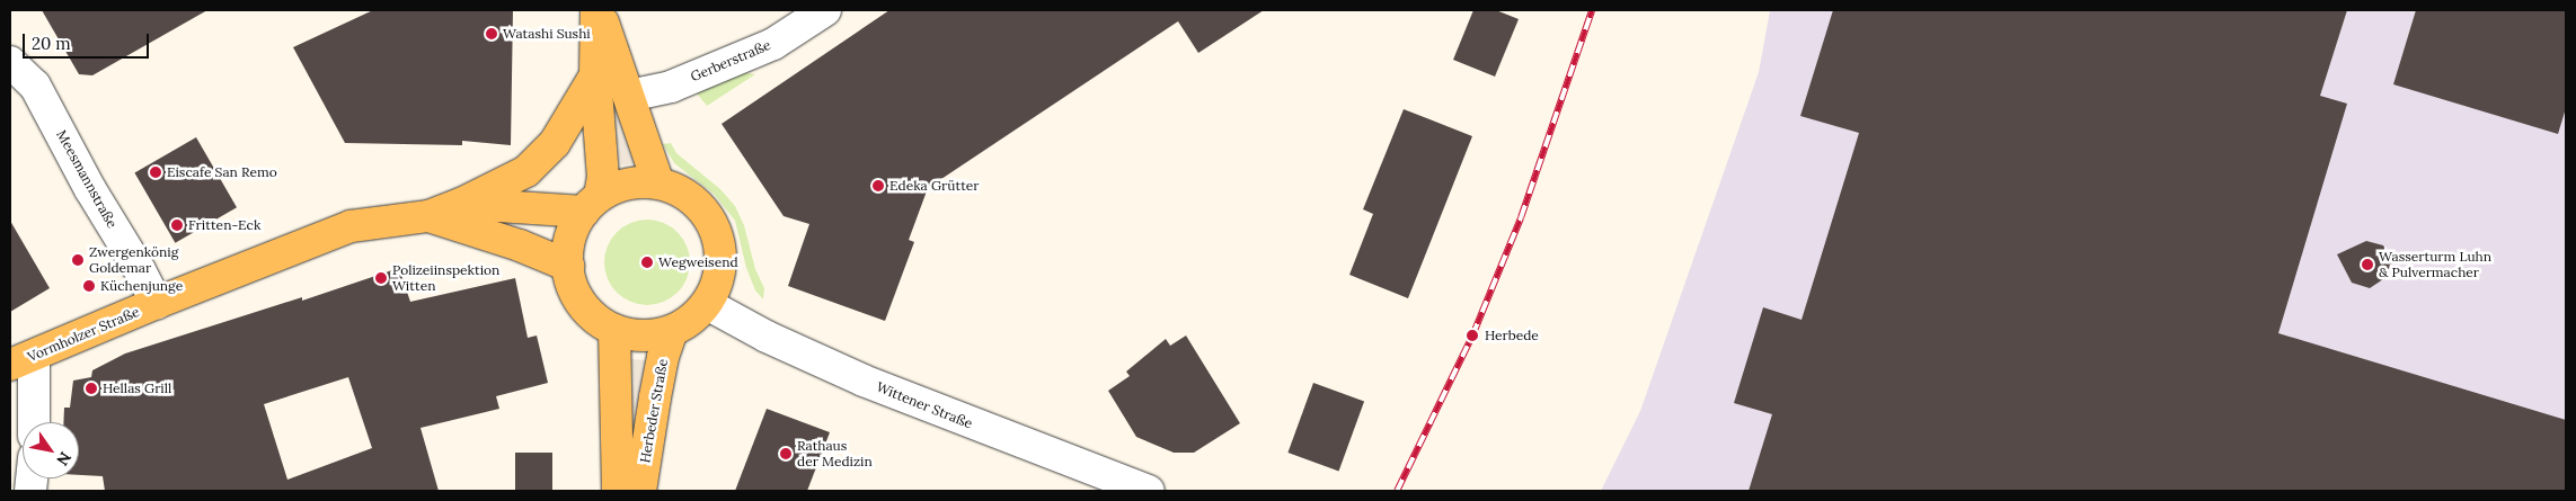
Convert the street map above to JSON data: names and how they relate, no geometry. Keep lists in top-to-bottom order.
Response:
{
  "streets": {
    "main road": ["Vormholzer Straße", "Herbeder Straße"],
    "street": ["Gerberstraße", "Meesmannstraße", "Wittener Straße"]
  },
  "crossings": [
    ["Meesmannstraße", "Vormholzer Straße"],
    ["Wittener Straße", "Herbeder Straße"]
  ],
  "places": [
    "Watashi Sushi",
    "Eiscafe San Remo",
    "Edeka Grütter",
    "Fritten-Eck",
    "Zwergenkönig Goldemar",
    "Wegweisend",
    "Wasserturm Luhn & Pulvermacher",
    "Polizeiinspektion Witten",
    "Küchenjunge",
    "Herbede",
    "Hellas Grill",
    "Rathaus der Medizin"
  ],
  "scale_bar": "20 m",
  "north": "bottom right"
}
